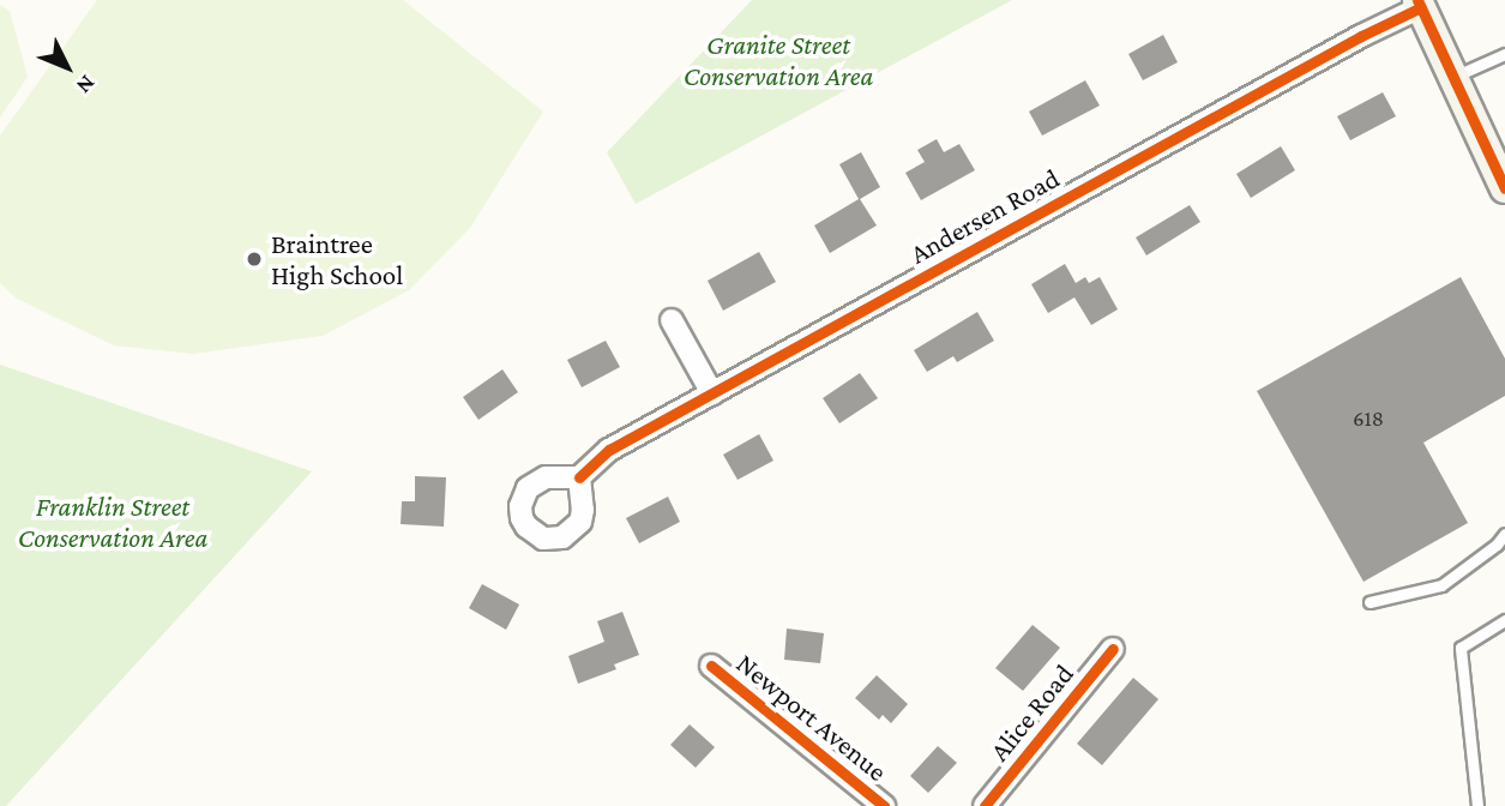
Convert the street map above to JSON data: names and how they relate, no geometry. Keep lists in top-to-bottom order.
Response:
{
  "streets": {
    "street": ["Andersen Road", "Alice Road", "Newport Avenue"]
  },
  "parks": ["Granite Street Conservation Area", "Franklin Street Conservation Area"],
  "places": ["Braintree High School"],
  "house_numbers": ["618"],
  "north": "bottom right"
}
